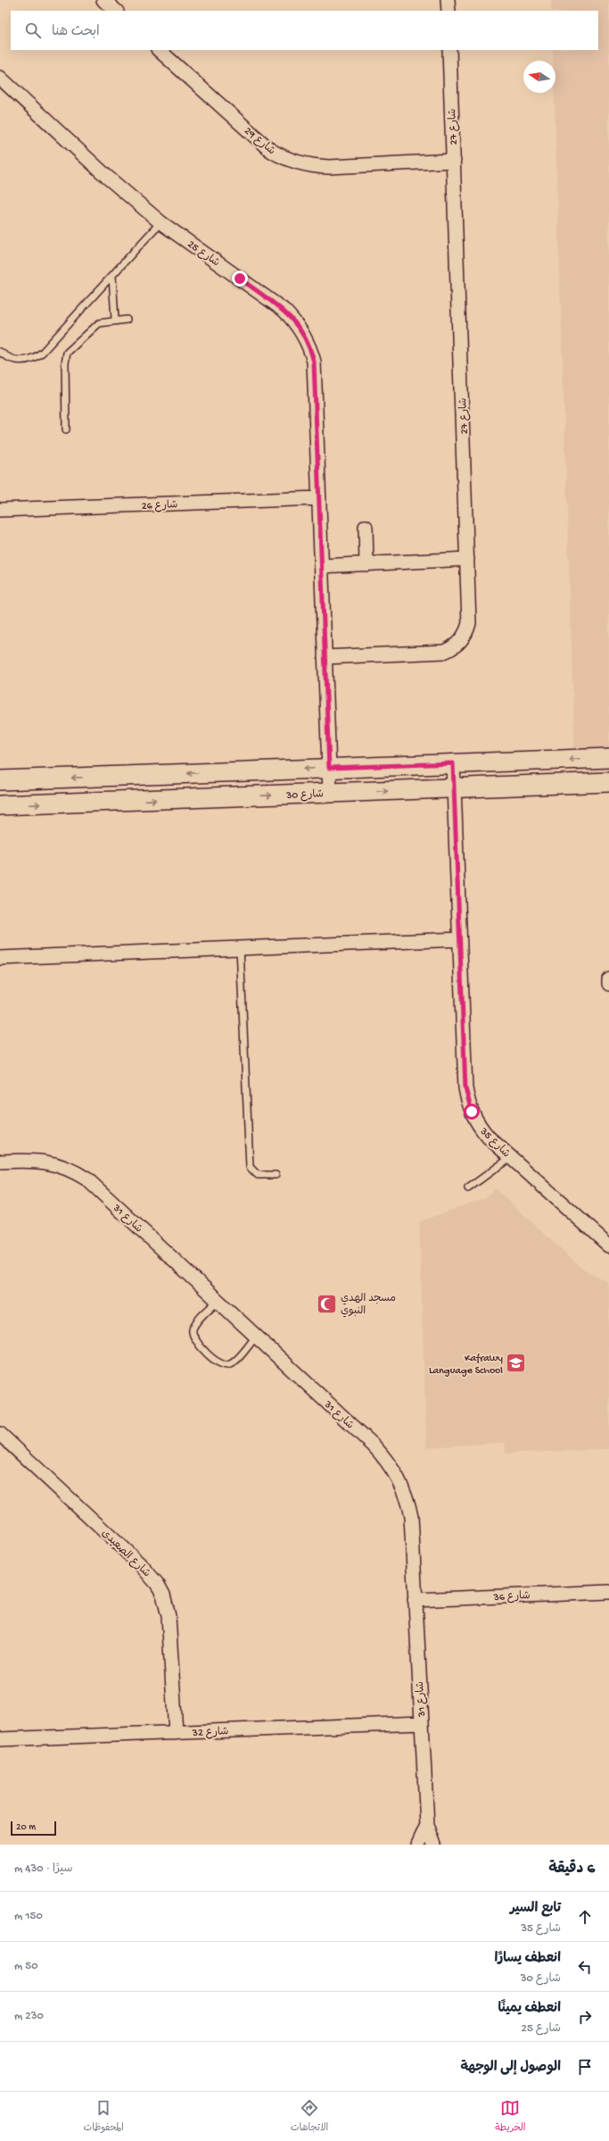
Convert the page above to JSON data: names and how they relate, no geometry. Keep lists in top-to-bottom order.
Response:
{
  "streets": {
    "street": [
      "شارع 27",
      "شارع 29",
      "شارع 25",
      "شارع 26",
      "شارع 30",
      "شارع 35",
      "شارع 31",
      "شارع الصعيدى",
      "شارع 36",
      "شارع 32"
    ]
  },
  "crossings": [
    ["شارع 27", "شارع 29"],
    ["شارع 27", "شارع 25"],
    ["شارع 25", "شارع 26"],
    ["شارع 25", "شارع 30"],
    ["شارع 30", "شارع 35"],
    ["شارع 31", "شارع 36"],
    ["شارع 31", "شارع 32"],
    ["شارع الصعيدى", "شارع 32"]
  ],
  "places": {
    "mosque": ["مسجد الهدي النبوي"],
    "school or university": ["Kafrawy Language School"]
  },
  "scale_bar": "20 m",
  "north": "left",
  "page": {
    "search": "ابحث هنا",
    "scale": "20 m",
    "heading": ["6 دقيقة", "سيرًا · 430 m"],
    "list": [
      ["تابع السير", "شارع 35", "150 m"],
      ["انعطف يسارًا", "شارع 30", "50 m"],
      ["انعطف يمينًا", "شارع 25", "230 m"],
      "الوصول إلى الوجهة"
    ],
    "nav": ["الخريطة", "الاتجاهات", "المحفوظات"]
  }
}
